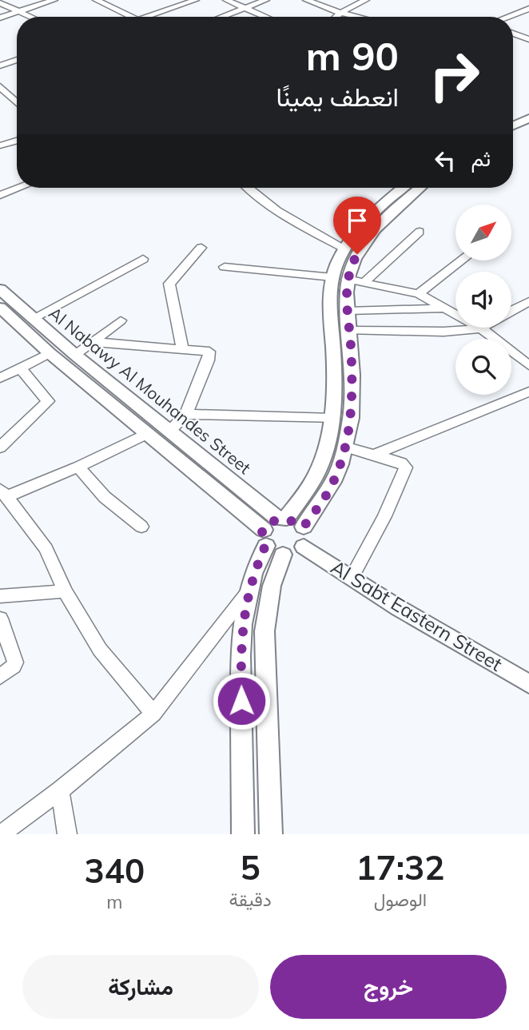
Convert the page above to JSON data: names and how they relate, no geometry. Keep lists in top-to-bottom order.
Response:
{
  "streets": {
    "street": ["Al Nabawy Al Mouhandes Street", "Al Sabt Eastern Street"]
  },
  "crossings": [
    ["Al Nabawy Al Mouhandes Street", "Al Sabt Eastern Street"]
  ],
  "north": "top right",
  "page": {
    "turn": ["90 m", "انعطف يمينًا"],
    "then": "ثم",
    "eta": [
      "17:32",
      "الوصول",
      "5",
      "دقيقة",
      "340",
      "m"
    ],
    "buttons": ["خروج", "مشاركة"]
  }
}
